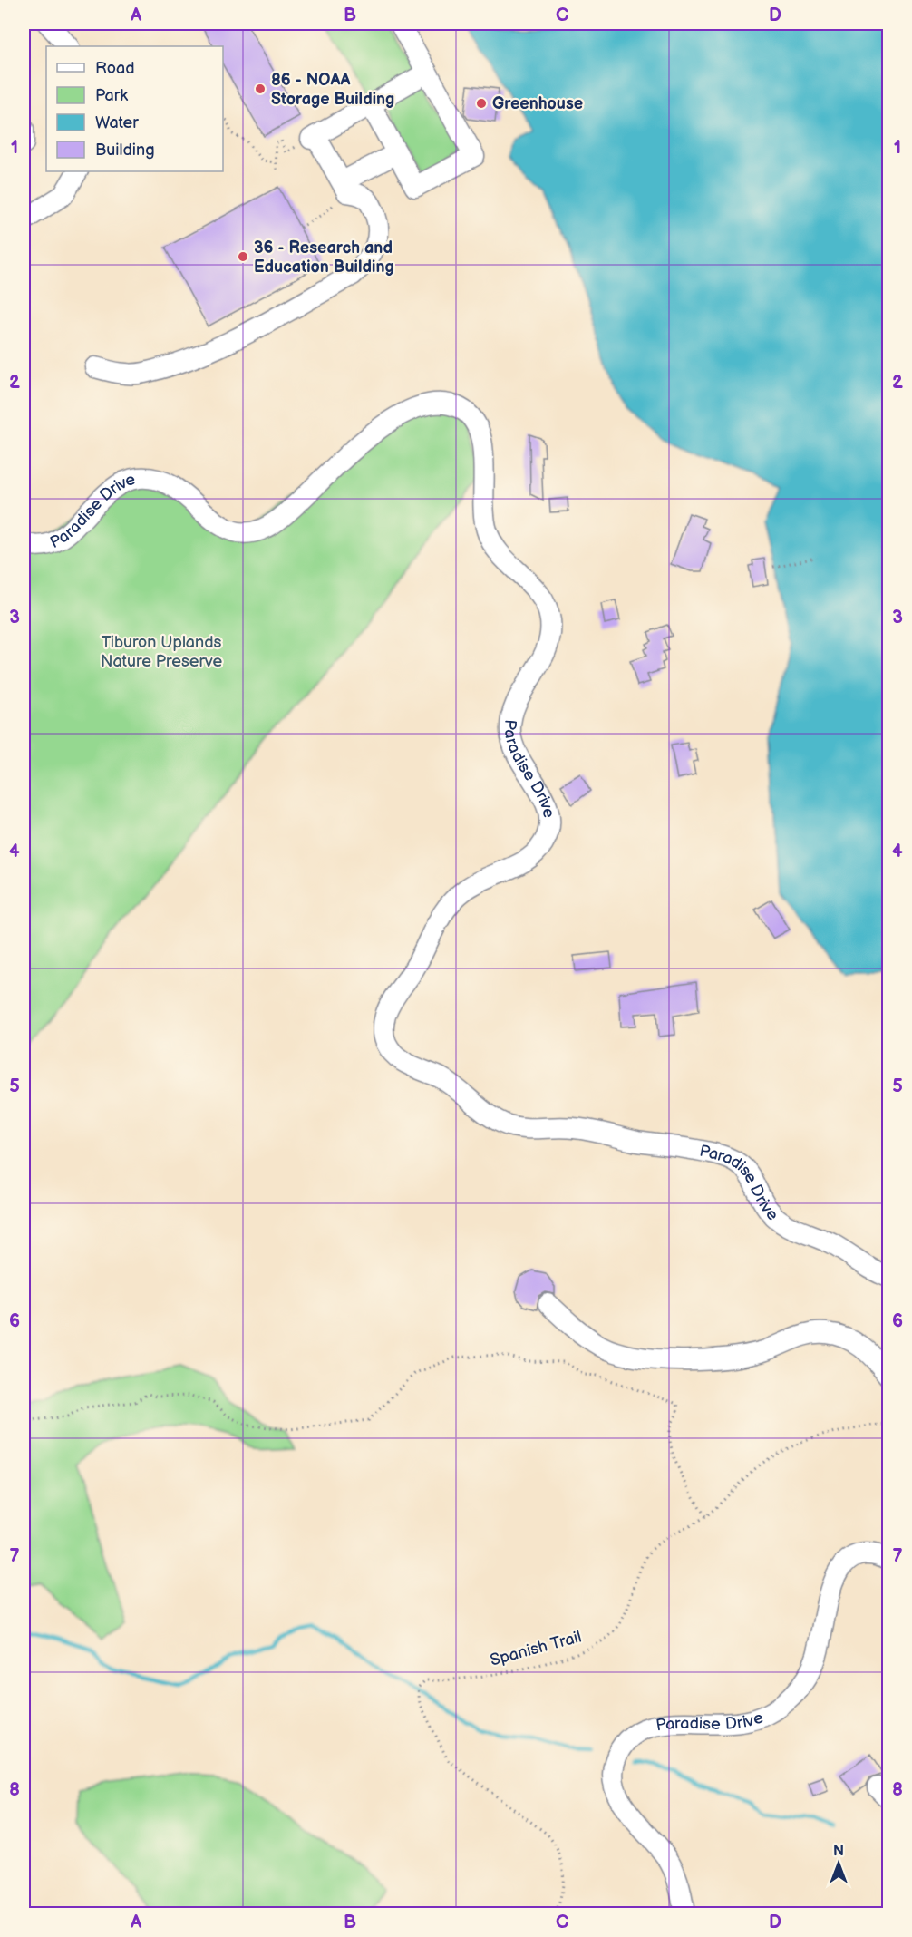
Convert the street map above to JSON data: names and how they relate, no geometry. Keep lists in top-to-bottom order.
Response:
{
  "streets": {
    "street": ["Paradise Drive"],
    "path": ["Spanish Trail"]
  },
  "parks": ["Tiburon Uplands Nature Preserve"],
  "places": ["86 - NOAA Storage Building", "Greenhouse", "36 - Research and Education Building"],
  "legend": [
    "Road",
    "Park",
    "Water",
    "Building"
  ],
  "north": "top",
  "grid": {
    "columns": [
      "A",
      "B",
      "C",
      "D"
    ],
    "rows": [
      "1",
      "2",
      "3",
      "4",
      "5",
      "6",
      "7",
      "8"
    ]
  }
}
